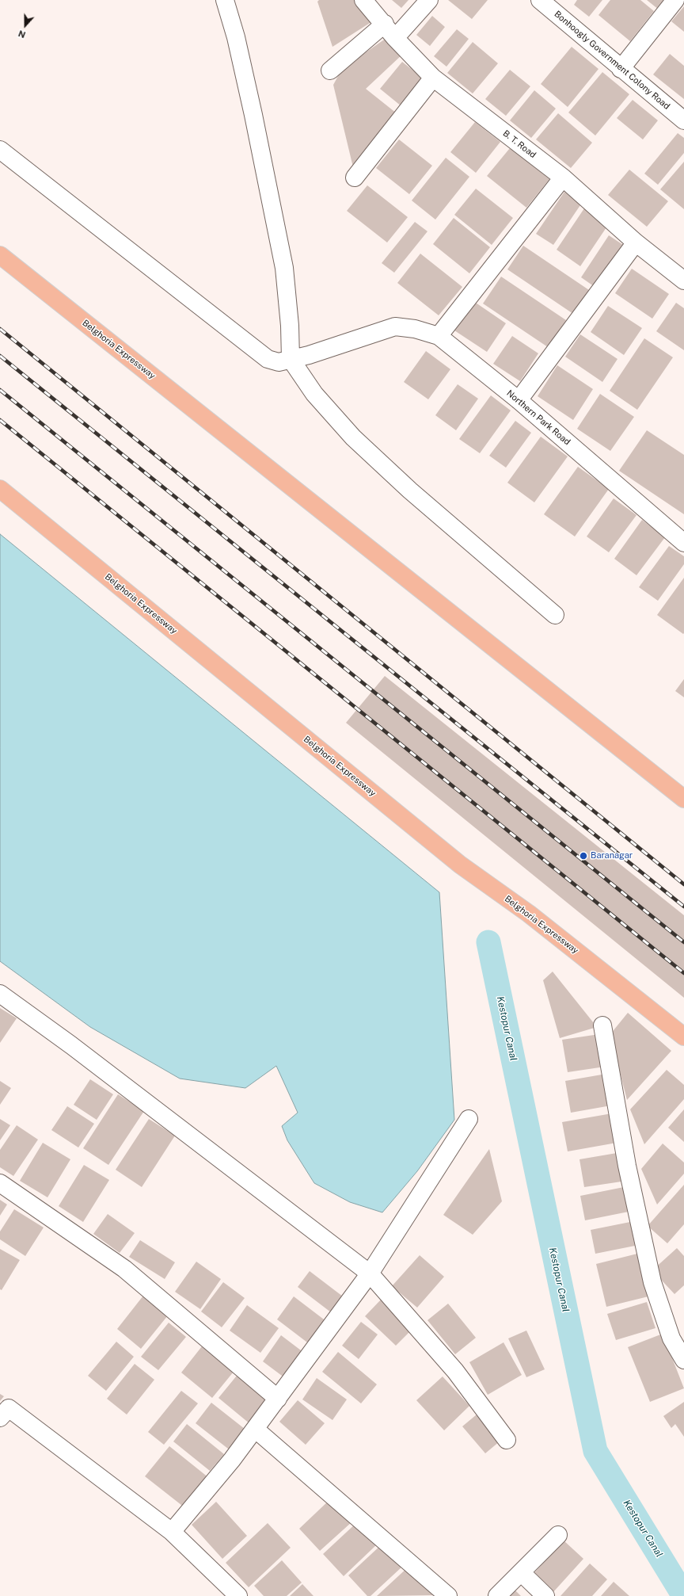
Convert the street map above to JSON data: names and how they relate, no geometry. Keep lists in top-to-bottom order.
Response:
{
  "streets": {
    "highway": ["Belghoria Expressway"],
    "street": ["Bonhoogly Government Colony Road", "B. T. Road", "Northern Park Road"]
  },
  "water": ["Kestopur Canal"],
  "places": ["Baranagar"],
  "north": "bottom"
}
